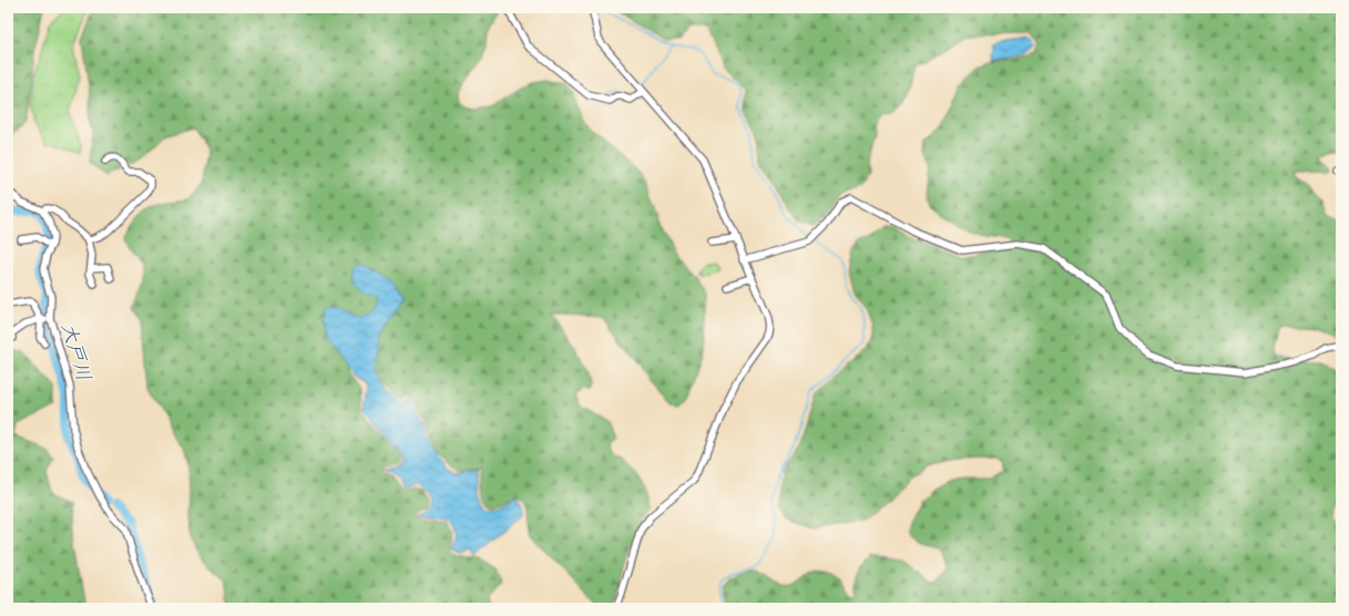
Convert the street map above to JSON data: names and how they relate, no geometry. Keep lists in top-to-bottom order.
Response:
{
  "water": ["大戸川"]
}
